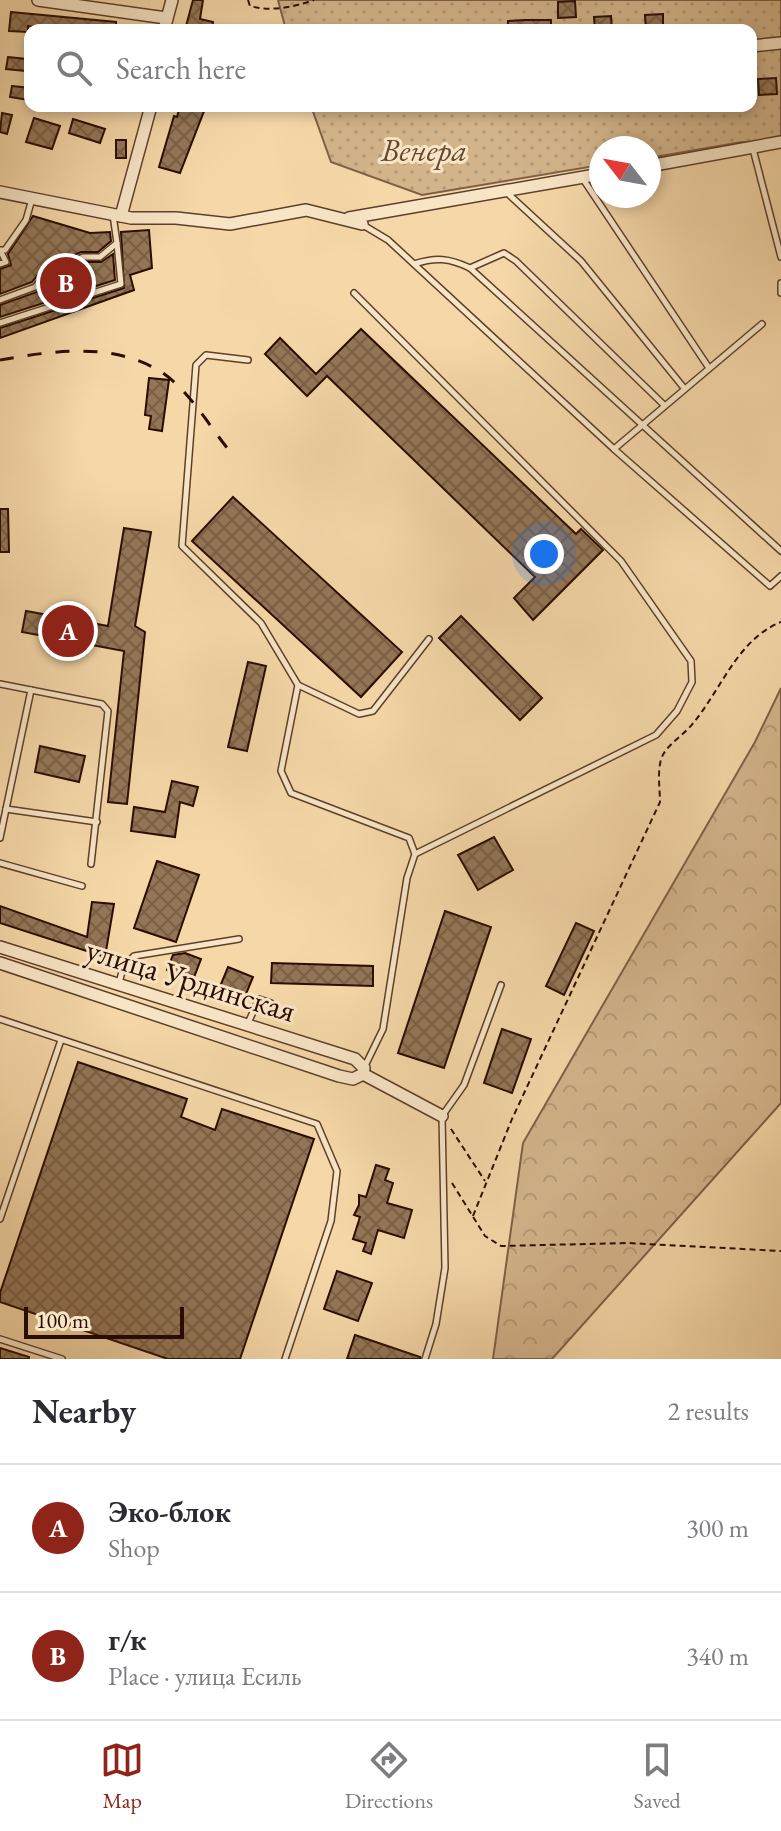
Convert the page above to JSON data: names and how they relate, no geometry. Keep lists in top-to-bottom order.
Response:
{
  "streets": {
    "street": ["улица Урдинская"]
  },
  "parks": ["Венера"],
  "scale_bar": "100 m",
  "north": "top left",
  "page": {
    "search": "Search here",
    "pins": ["B", "A"],
    "scale": "100 m",
    "heading": ["Nearby", "2 results"],
    "list": [
      {
        "mark": "A",
        "name": "Эко-блок",
        "note": "Shop",
        "value": "300 m"
      },
      {
        "mark": "B",
        "name": "г/к",
        "note": "Place · улица Есиль",
        "value": "340 m"
      }
    ],
    "nav": ["Map", "Directions", "Saved"]
  }
}
